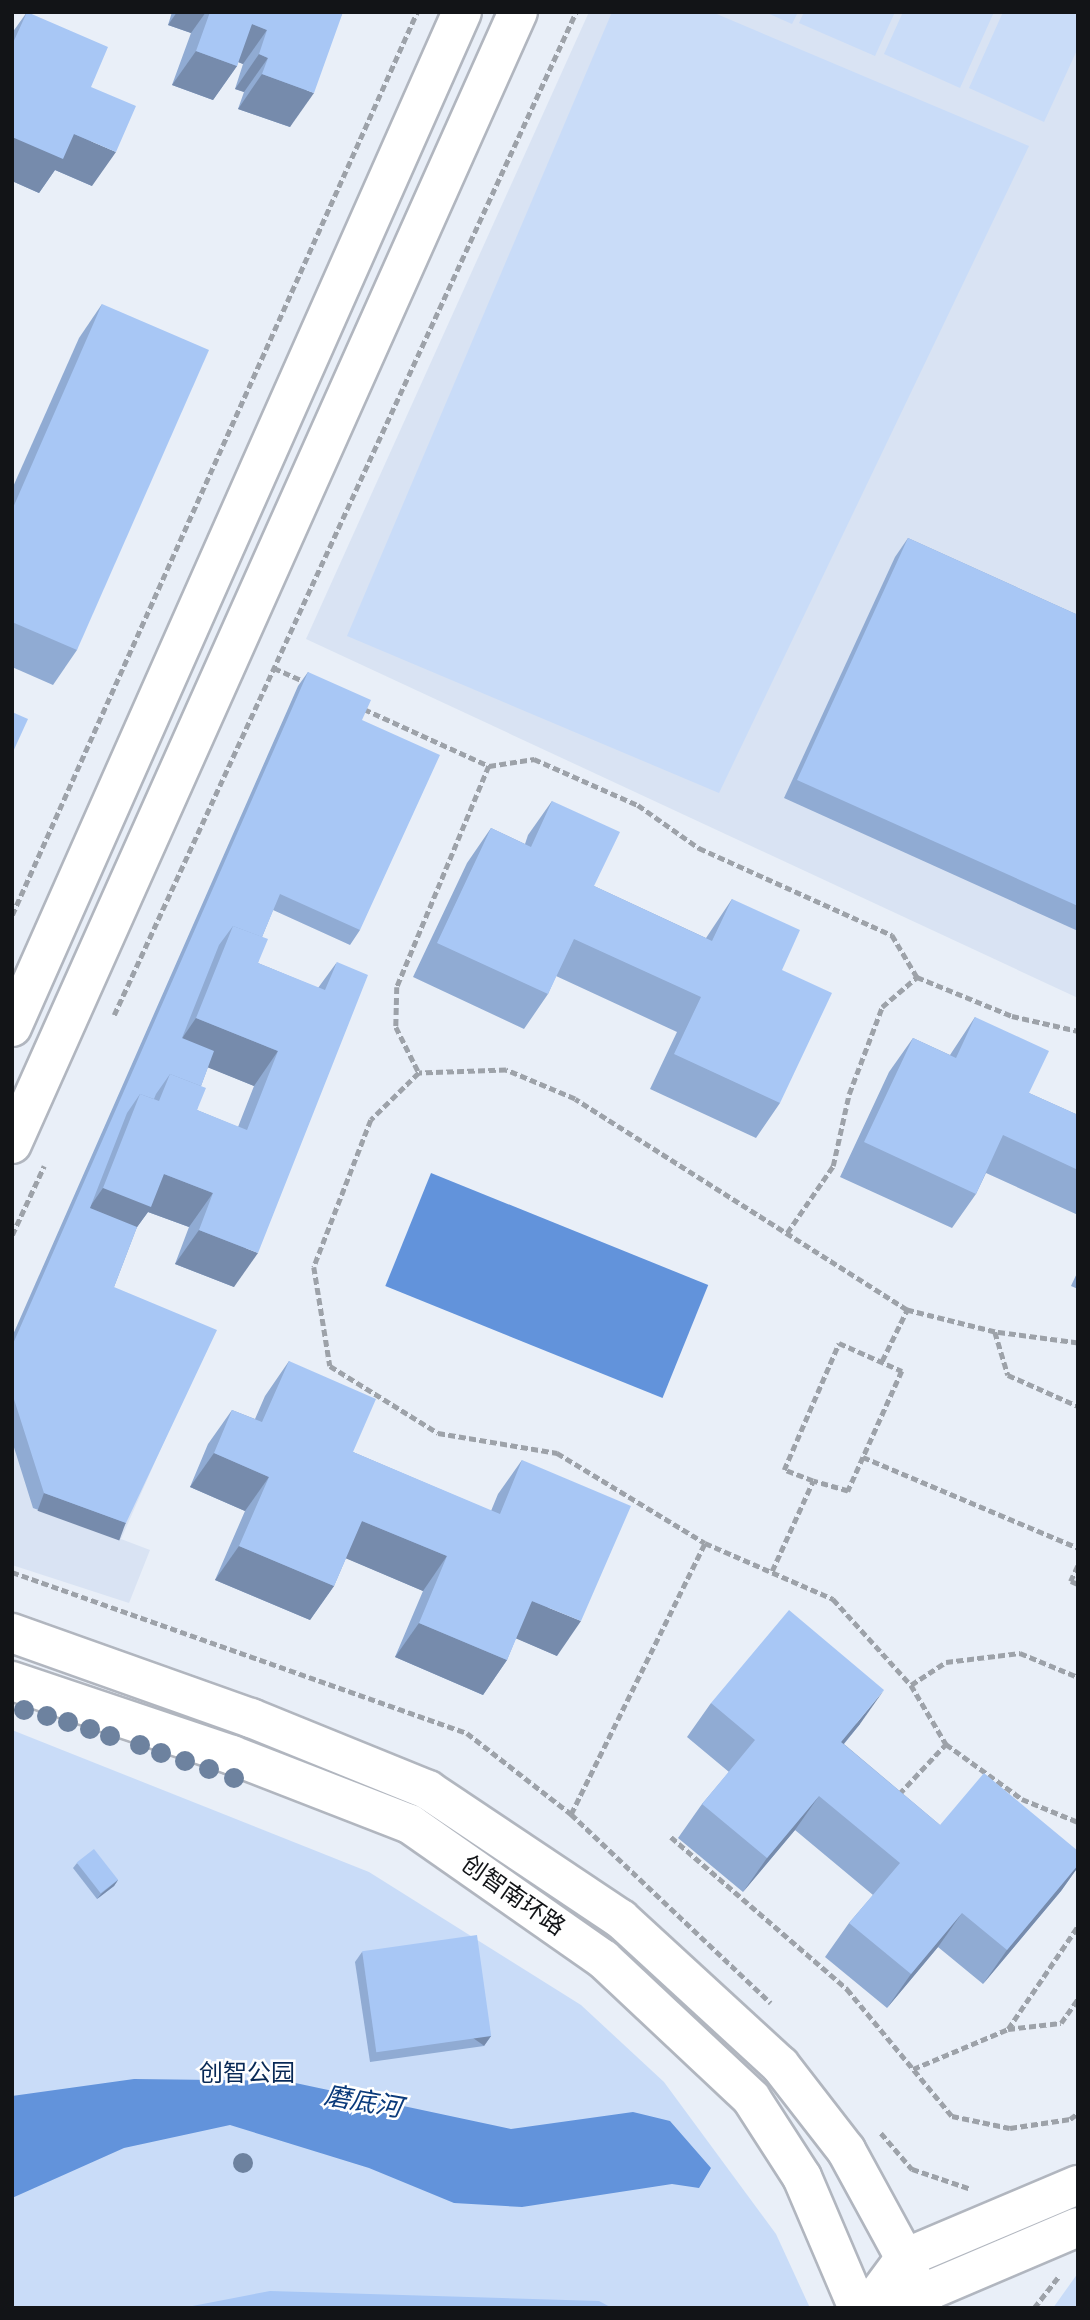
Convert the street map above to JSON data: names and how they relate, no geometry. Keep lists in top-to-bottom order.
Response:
{
  "streets": {
    "street": ["创智南环路"]
  },
  "water": ["磨底河"],
  "parks": ["创智公园"]
}
